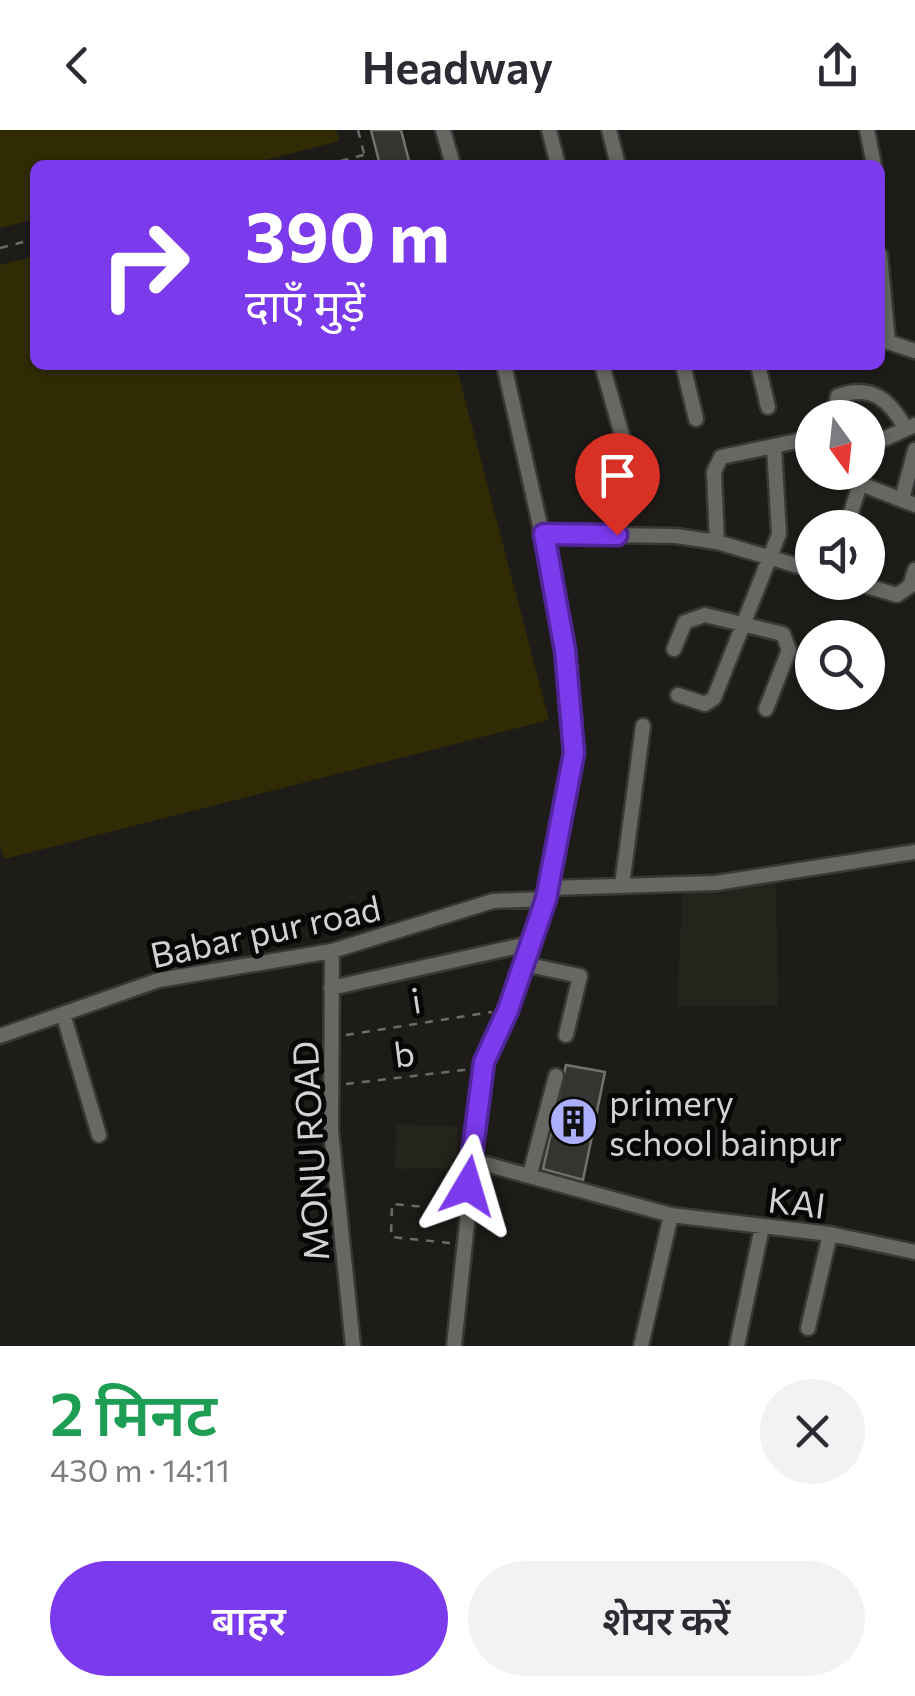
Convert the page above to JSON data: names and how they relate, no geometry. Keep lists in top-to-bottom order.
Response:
{
  "streets": {
    "street": ["Babar pur road", "MONU ROAD", "KAI"],
    "path": ["i", "b"]
  },
  "crossings": [
    ["Babar pur road", "MONU ROAD"],
    ["i", "MONU ROAD"],
    ["b", "MONU ROAD"]
  ],
  "places": {
    "building": ["primery school bainpur"]
  },
  "north": "bottom",
  "page": {
    "header": "Headway",
    "turn": ["390 m", "दाएँ मुड़ें"],
    "heading": ["2 मिनट", "430 m · 14:11"],
    "buttons": ["बाहर", "शेयर करें"]
  }
}
